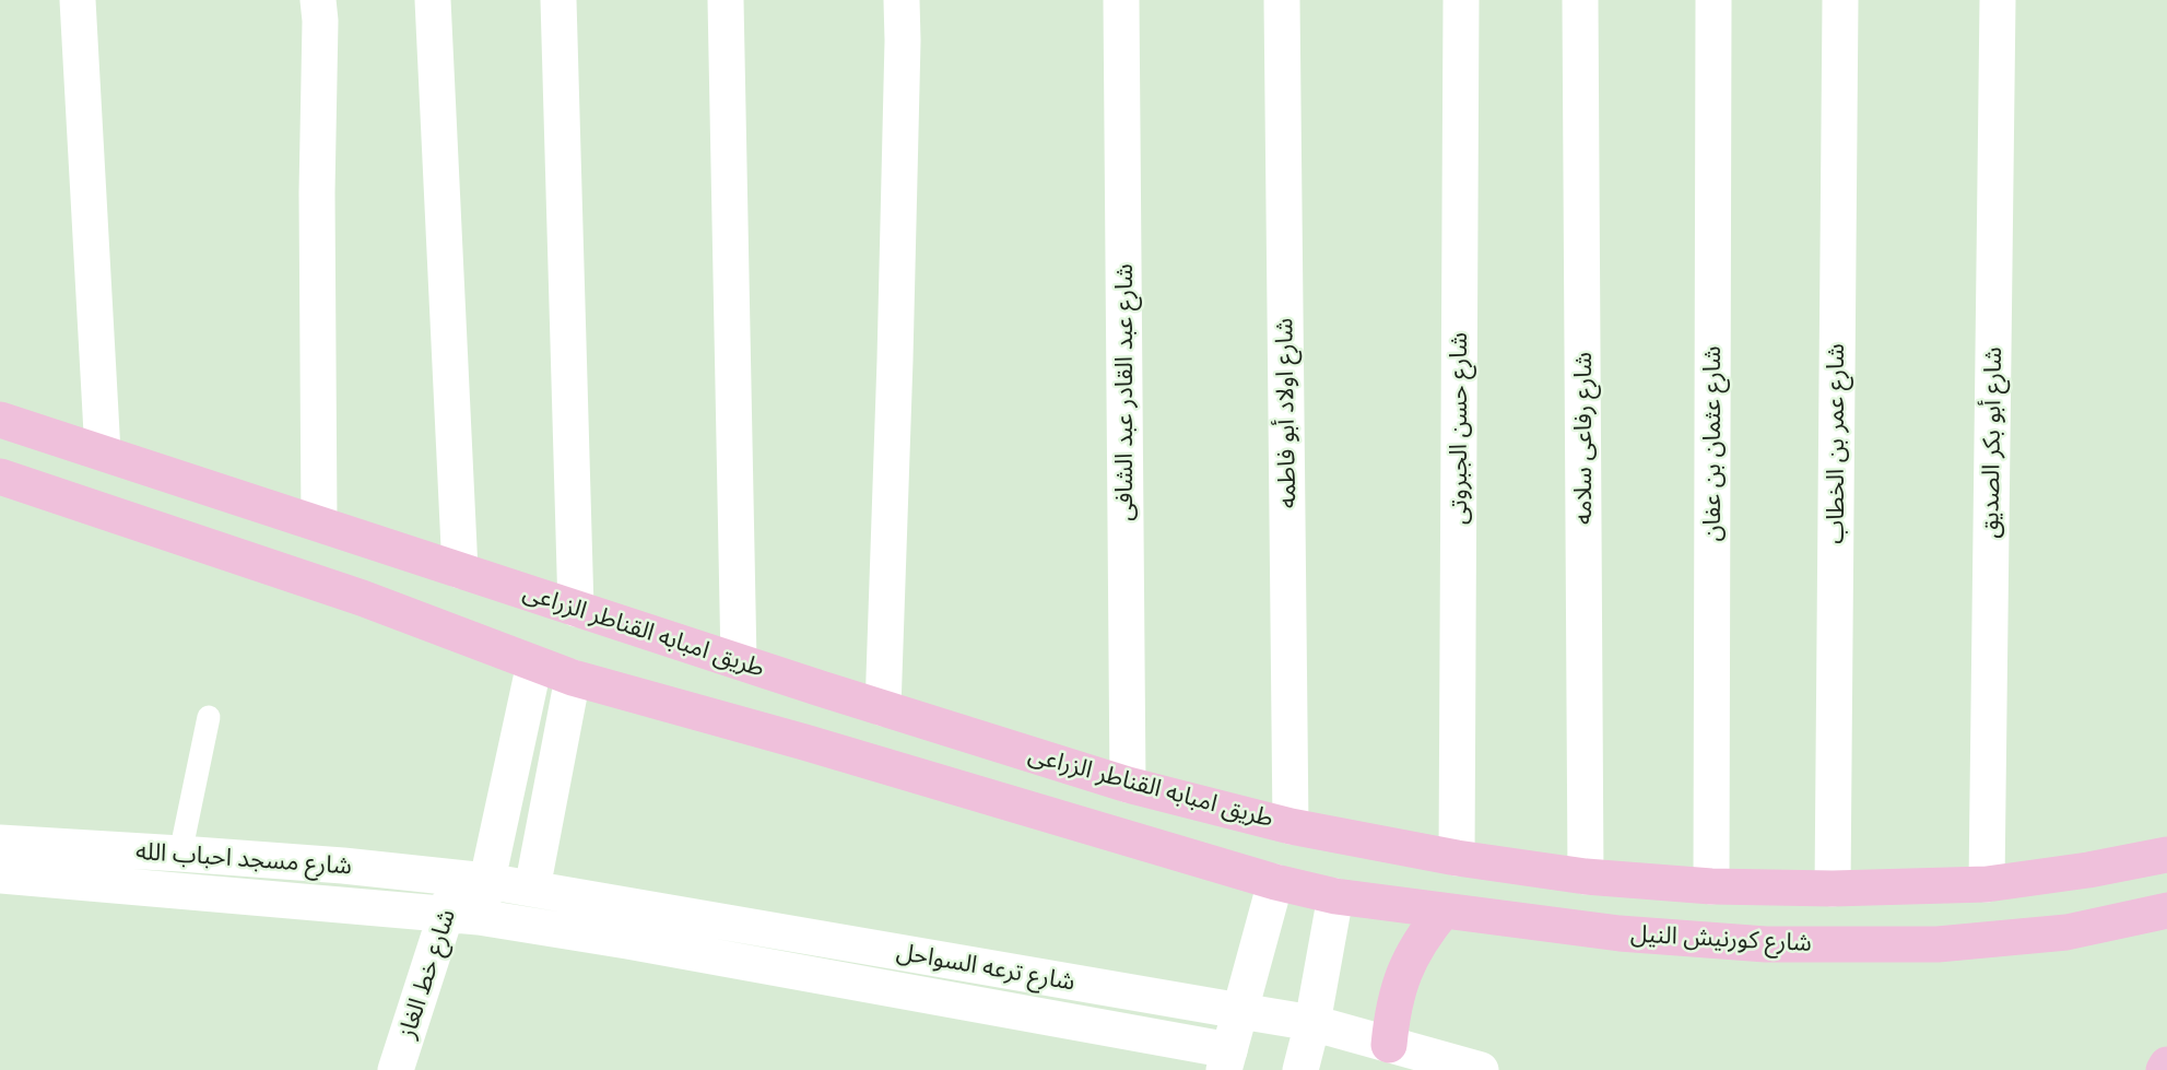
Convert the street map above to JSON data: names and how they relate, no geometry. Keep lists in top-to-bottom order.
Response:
{
  "streets": {
    "main road": ["طريق امبابه القناطر الزراعى", "شارع كورنيش النيل"],
    "street": [
      "شارع عبد القادر عبد الشافى",
      "شارع اولاد أبو فاطمه",
      "شارع حسن الجبروتى",
      "شارع رفاعى سلامه",
      "شارع أبو بكر الصديق",
      "شارع عثمان بن عفان",
      "شارع عمر بن الخطاب",
      "شارع مسجد احباب الله",
      "شارع ترعه السواحل",
      "شارع خط الغاز"
    ]
  },
  "crossings": [
    ["شارع عبد القادر عبد الشافى", "طريق امبابه القناطر الزراعى"],
    ["شارع اولاد أبو فاطمه", "طريق امبابه القناطر الزراعى"],
    ["شارع مسجد احباب الله", "شارع ترعه السواحل"],
    ["شارع مسجد احباب الله", "شارع خط الغاز"],
    ["شارع ترعه السواحل", "شارع خط الغاز"]
  ]
}
